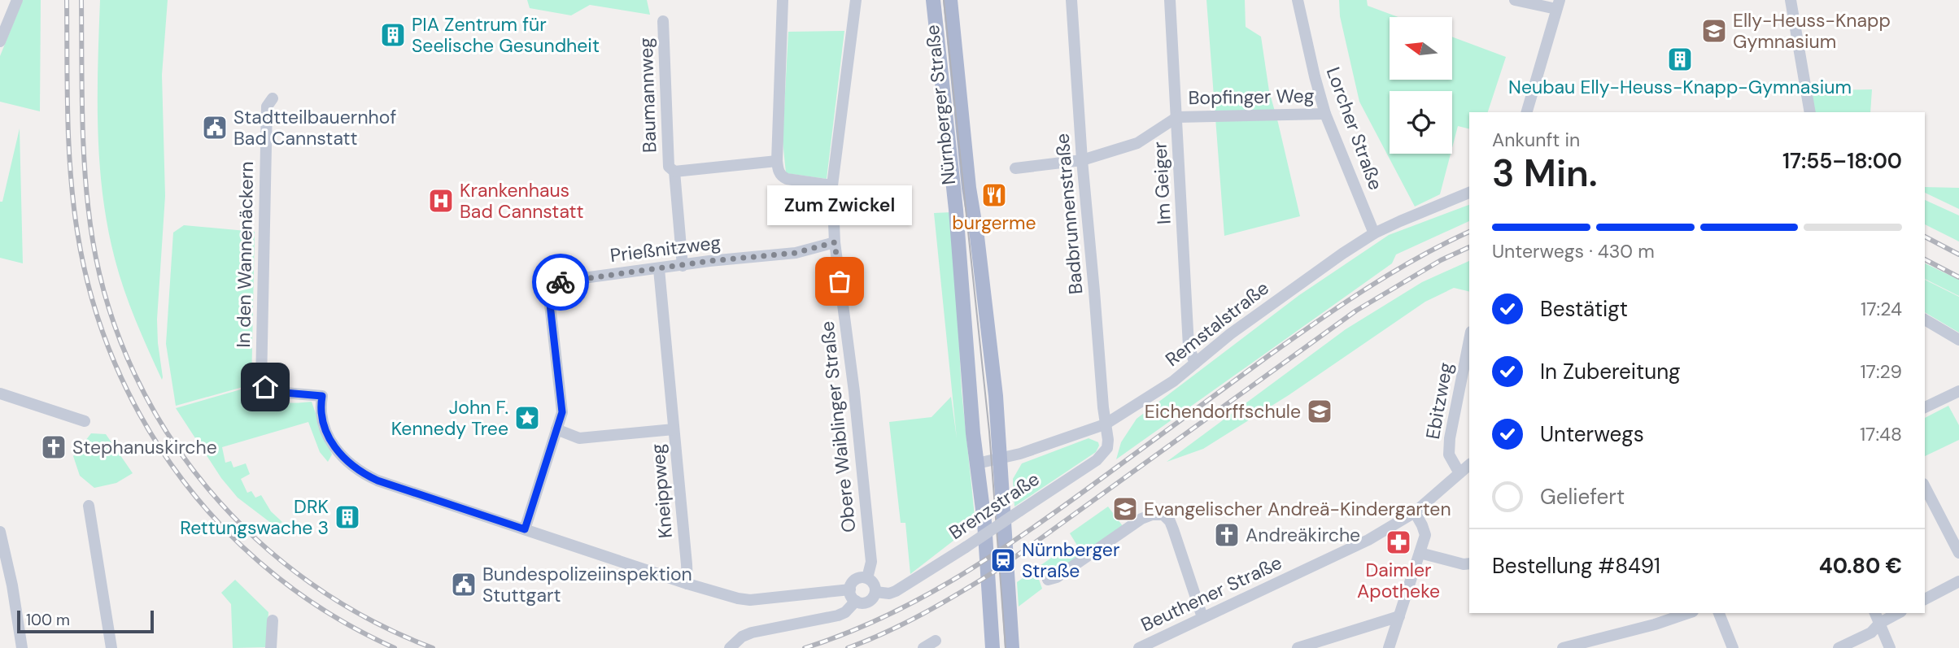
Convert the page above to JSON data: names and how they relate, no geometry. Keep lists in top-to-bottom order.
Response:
{
  "streets": {
    "main road": ["Nürnberger Straße"],
    "street": [
      "Baumannweg",
      "Bopfinger Weg",
      "Lorcher Straße",
      "Im Geiger",
      "Badbrunnenstraße",
      "Prießnitzweg",
      "In den Wannenäckern",
      "Remstalstraße",
      "Ebitzweg",
      "Obere Waiblinger Straße",
      "Kneippweg",
      "Brenzstraße",
      "Beuthener Straße"
    ]
  },
  "crossings": [
    ["Baumannweg", "Prießnitzweg"],
    ["Bopfinger Weg", "Lorcher Straße"],
    ["Bopfinger Weg", "Im Geiger"],
    ["Nürnberger Straße", "Remstalstraße"],
    ["Lorcher Straße", "Remstalstraße"],
    ["Im Geiger", "Remstalstraße"],
    ["Badbrunnenstraße", "Remstalstraße"],
    ["Badbrunnenstraße", "Brenzstraße"],
    ["Prießnitzweg", "In den Wannenäckern"],
    ["Prießnitzweg", "Obere Waiblinger Straße"],
    ["Prießnitzweg", "Kneippweg"],
    ["Remstalstraße", "Brenzstraße"],
    ["Ebitzweg", "Beuthener Straße"],
    ["Obere Waiblinger Straße", "Brenzstraße"]
  ],
  "places": {
    "school or university": ["Elly-Heuss-Knapp Gymnasium", "Eichendorffschule", "Evangelischer Andreä-Kindergarten"],
    "building": ["PIA Zentrum für Seelische Gesundheit", "Neubau Elly-Heuss-Knapp-Gymnasium", "DRK Rettungswache 3"],
    "public building": ["Stadtteilbauernhof Bad Cannstatt", "Bundespolizeiinspektion Stuttgart"],
    "restaurant": ["burgerme"],
    "hospital": ["Krankenhaus Bad Cannstatt"],
    "other": ["Zum Zwickel"],
    "place": ["John F. Kennedy Tree"],
    "church": ["Stephanuskirche", "Andreäkirche"],
    "pharmacy": ["Daimler Apotheke"],
    "station": ["Nürnberger Straße"]
  },
  "scale_bar": "100 m",
  "north": "left",
  "page": {
    "heading": ["3 Min.", "Ankunft in", "17:55–18:00"],
    "panel": ["Bestellung #8491", "40.80 €"],
    "bubble": "Zum Zwickel",
    "bar": "Unterwegs · 430 m",
    "list": [
      ["Bestätigt", "17:24"],
      ["In Zubereitung", "17:29"],
      ["Unterwegs", "17:48"],
      "Geliefert"
    ],
    "scale": "100 m"
  }
}
